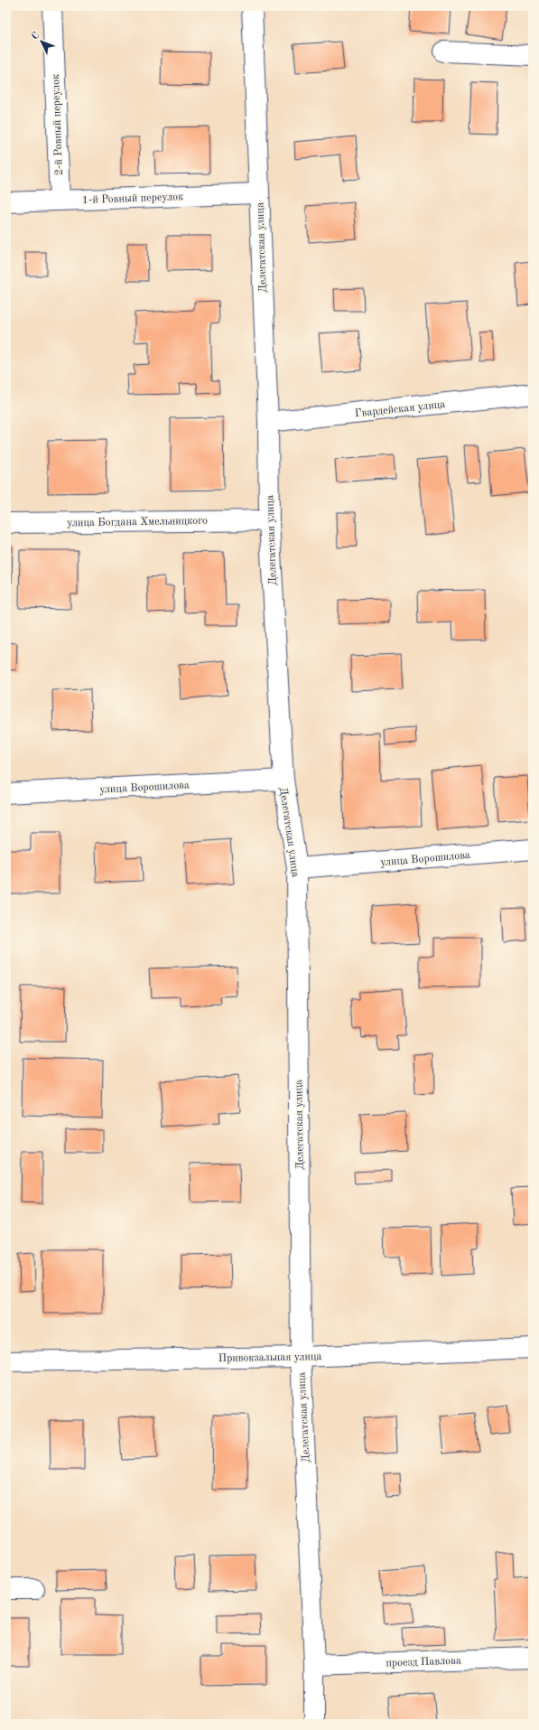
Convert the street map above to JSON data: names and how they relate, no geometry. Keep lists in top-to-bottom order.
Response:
{
  "streets": {
    "street": [
      "2-й Ровный переулок",
      "1-й Ровный переулок",
      "Делегатская улица",
      "Гвардейская улица",
      "улица Богдана Хмельницкого",
      "улица Ворошилова",
      "Привокзальная улица",
      "проезд Павлова"
    ]
  },
  "crossings": [
    ["2-й Ровный переулок", "1-й Ровный переулок"],
    ["1-й Ровный переулок", "Делегатская улица"],
    ["Делегатская улица", "Гвардейская улица"],
    ["Делегатская улица", "улица Богдана Хмельницкого"],
    ["Делегатская улица", "улица Ворошилова"],
    ["Делегатская улица", "Привокзальная улица"],
    ["Делегатская улица", "проезд Павлова"]
  ],
  "north": "top left"
}
